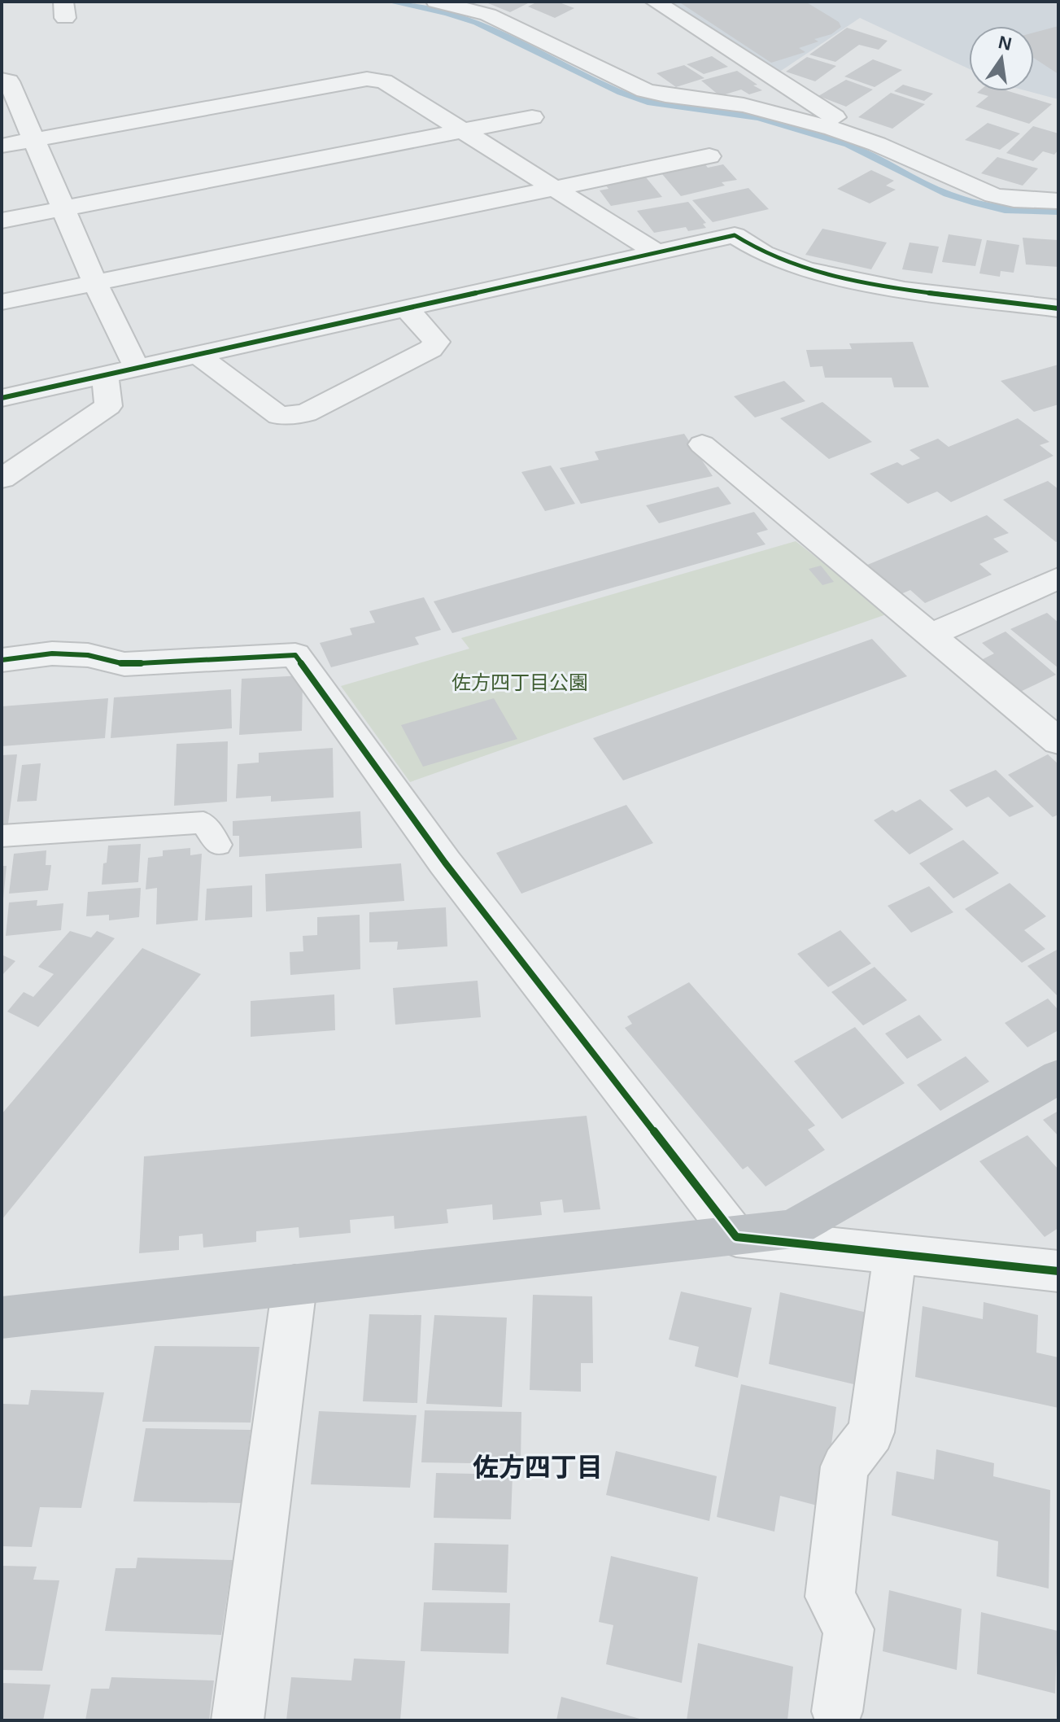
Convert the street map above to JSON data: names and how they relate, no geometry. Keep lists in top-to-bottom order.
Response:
{
  "districts": ["佐方四丁目"],
  "parks": ["佐方四丁目公園"],
  "north": "top"
}
